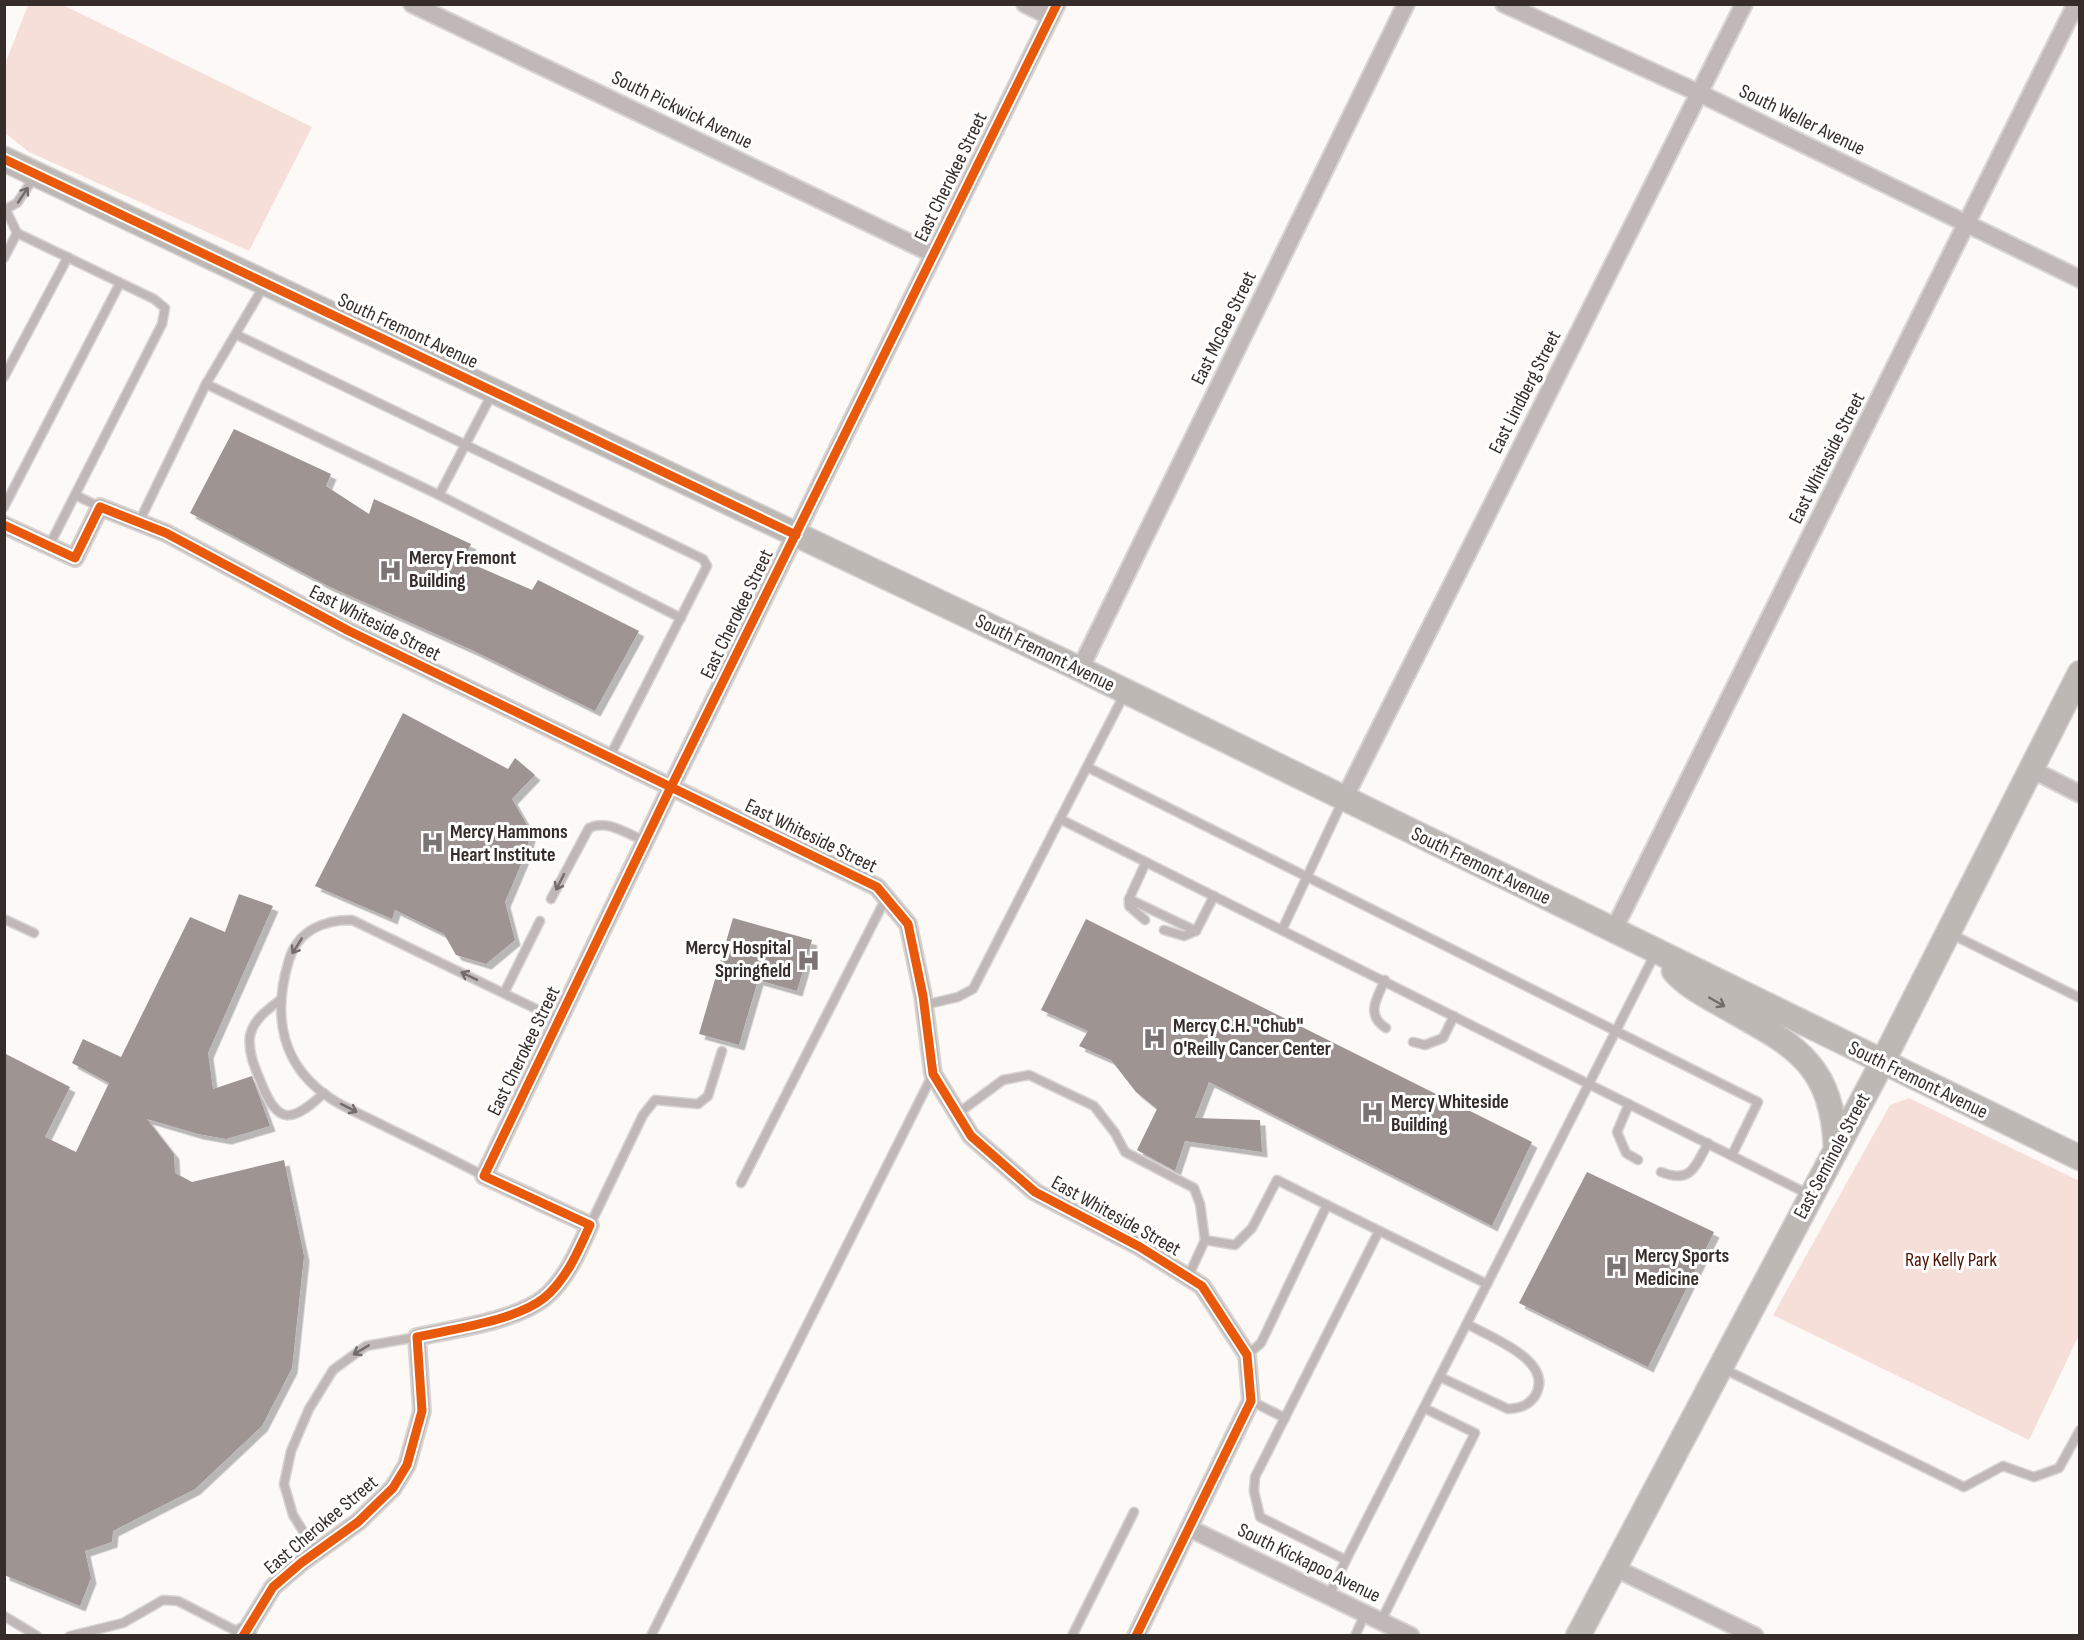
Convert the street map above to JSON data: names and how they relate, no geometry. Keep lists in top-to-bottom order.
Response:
{
  "streets": {
    "main road": ["South Fremont Avenue", "East Seminole Street"],
    "street": [
      "South Pickwick Avenue",
      "South Weller Avenue",
      "East Cherokee Street",
      "East McGee Street",
      "East Lindberg Street",
      "East Whiteside Street",
      "South Kickapoo Avenue"
    ]
  },
  "crossings": [
    ["South Pickwick Avenue", "East Cherokee Street"],
    ["South Weller Avenue", "East Lindberg Street"],
    ["South Weller Avenue", "East Whiteside Street"],
    ["East Cherokee Street", "South Fremont Avenue"],
    ["East Cherokee Street", "East Whiteside Street"],
    ["East McGee Street", "South Fremont Avenue"],
    ["South Fremont Avenue", "East Lindberg Street"],
    ["South Fremont Avenue", "East Whiteside Street"],
    ["South Fremont Avenue", "East Seminole Street"]
  ],
  "parks": ["Ray Kelly Park"],
  "places": {
    "hospital": [
      "Mercy Fremont Building",
      "Mercy Hammons Heart Institute",
      "Mercy Hospital Springfield",
      "Mercy C.H. \"Chub\" O'Reilly Cancer Center",
      "Mercy Whiteside Building",
      "Mercy Sports Medicine"
    ]
  }
}
